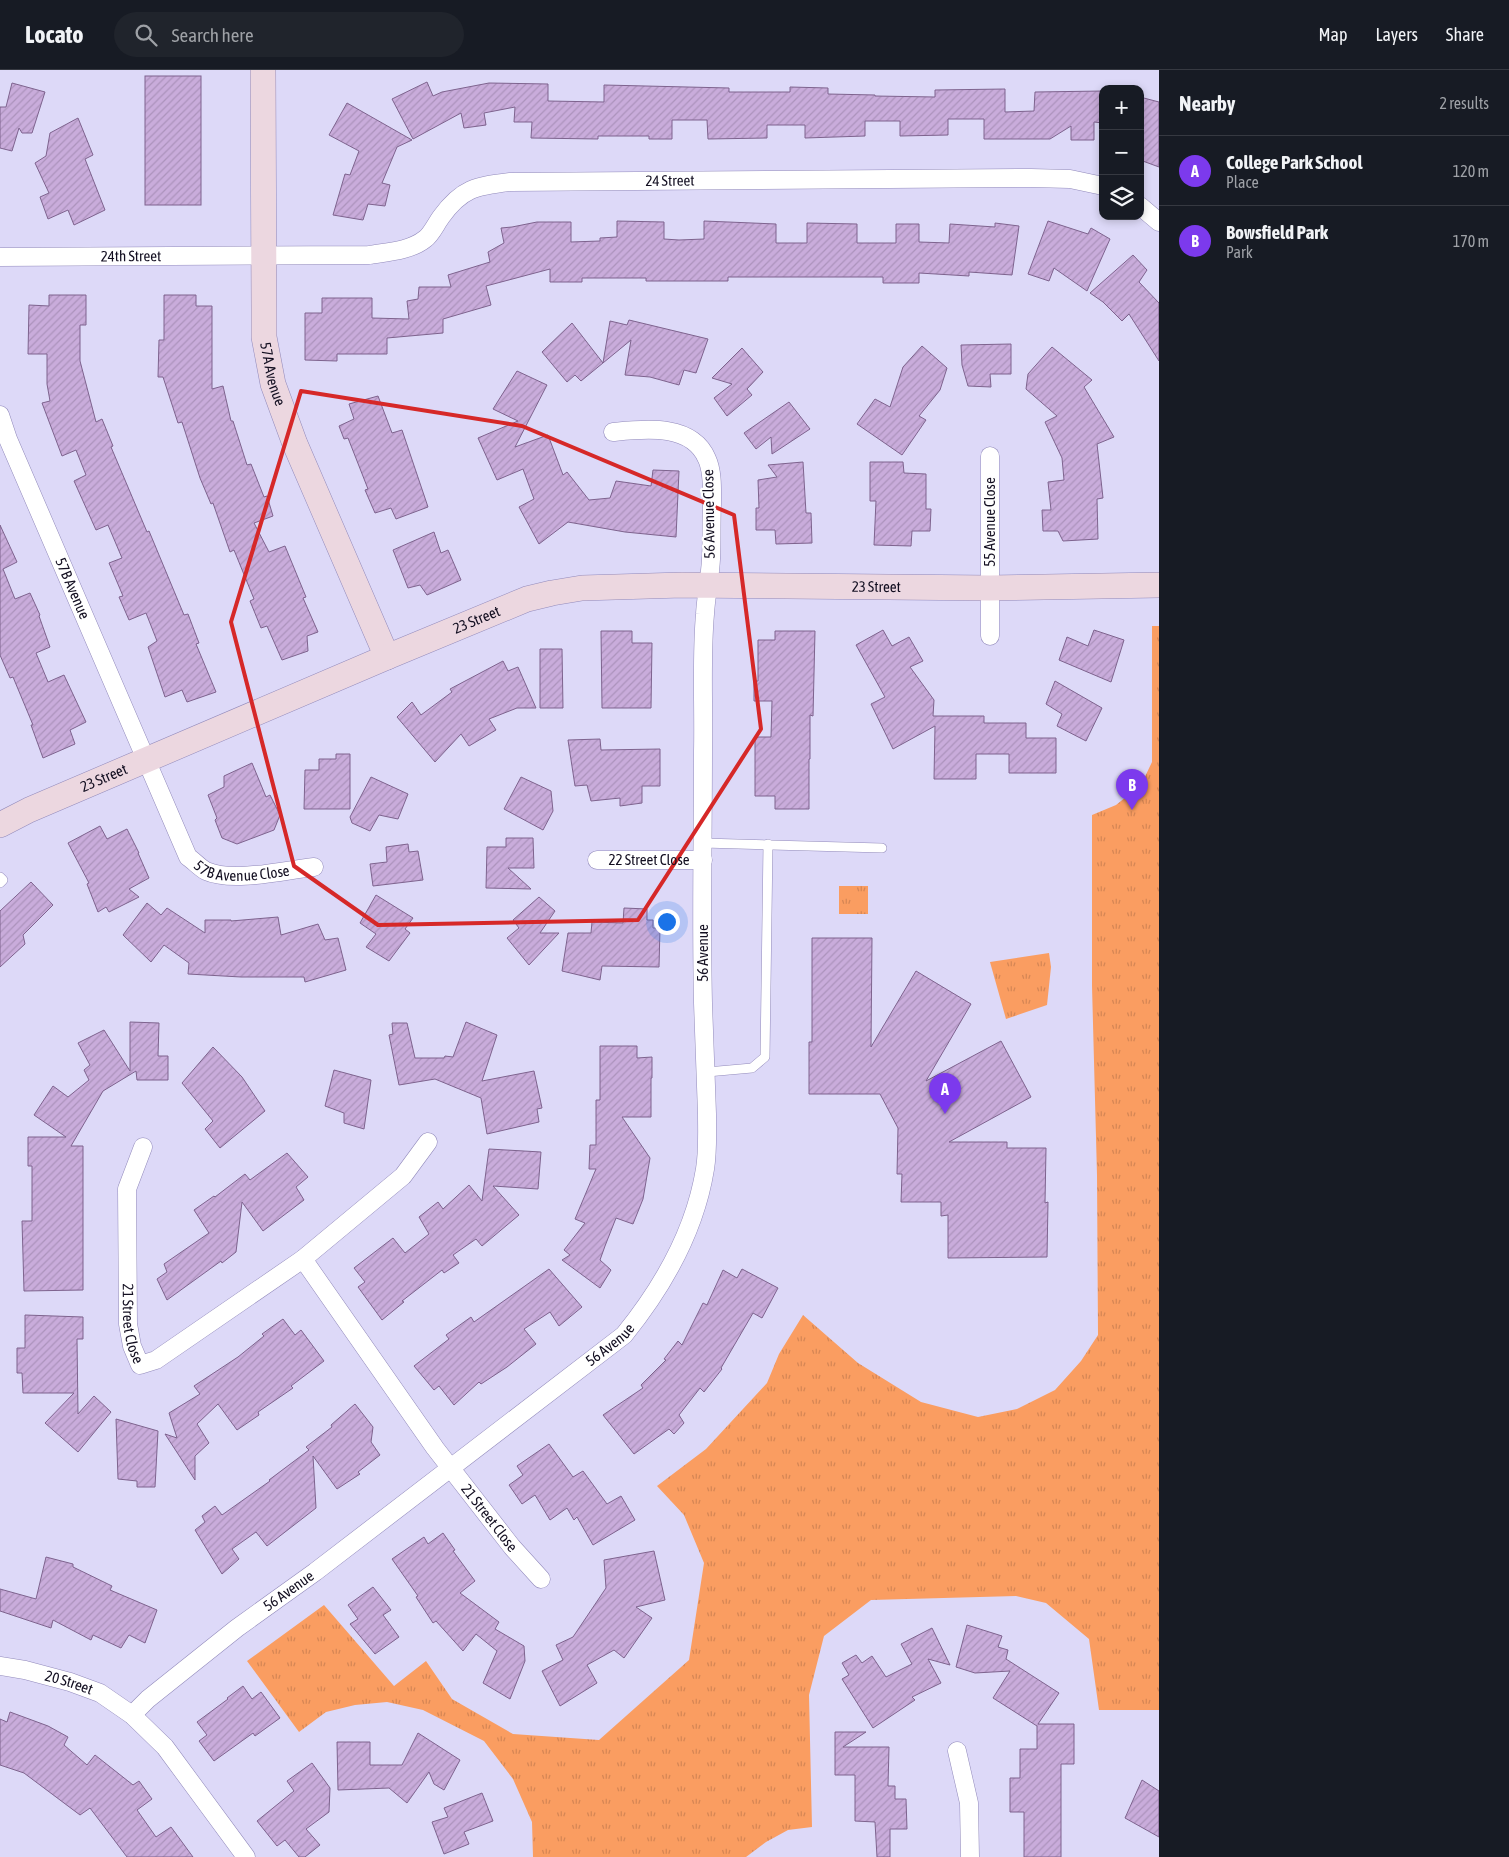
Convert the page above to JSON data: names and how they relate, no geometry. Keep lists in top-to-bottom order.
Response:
{
  "streets": {
    "street": [
      "24 Street",
      "24th Street",
      "57A Avenue",
      "56 Avenue Close",
      "55 Avenue Close",
      "23 Street",
      "57B Avenue",
      "22 Street Close",
      "57B Avenue Close",
      "56 Avenue",
      "21 Street Close",
      "20 Street"
    ]
  },
  "crossings": [
    ["24 Street", "24th Street"],
    ["24 Street", "57A Avenue"],
    ["24th Street", "57A Avenue"],
    ["57A Avenue", "23 Street"],
    ["56 Avenue Close", "23 Street"],
    ["56 Avenue Close", "56 Avenue"],
    ["55 Avenue Close", "23 Street"],
    ["23 Street", "57B Avenue"],
    ["23 Street", "57B Avenue Close"],
    ["23 Street", "56 Avenue"],
    ["57B Avenue", "57B Avenue Close"],
    ["22 Street Close", "56 Avenue"],
    ["56 Avenue", "21 Street Close"],
    ["56 Avenue", "20 Street"]
  ],
  "page": {
    "header": "Locato",
    "search": "Search here",
    "nav": ["Map", "Layers", "Share"],
    "heading": ["Nearby", "2 results"],
    "map_buttons": ["+", "−"],
    "list": [
      {
        "mark": "A",
        "name": "College Park School",
        "note": "Place",
        "value": "120 m"
      },
      {
        "mark": "B",
        "name": "Bowsfield Park",
        "note": "Park",
        "value": "170 m"
      }
    ],
    "pins": ["B", "A"]
  }
}
